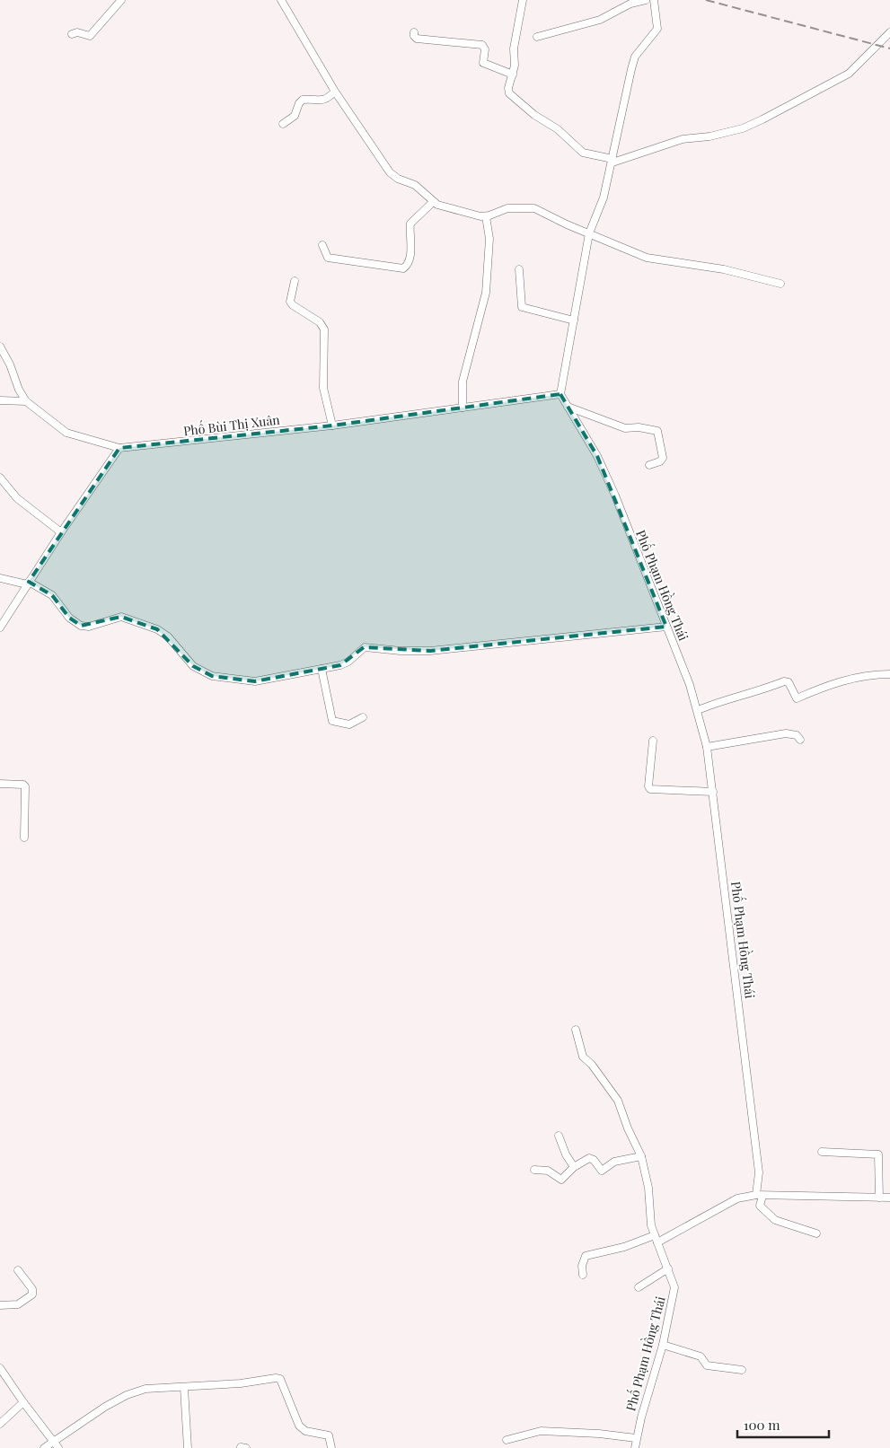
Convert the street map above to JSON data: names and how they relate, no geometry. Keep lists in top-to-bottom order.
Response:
{
  "streets": {
    "street": ["Phố Bùi Thị Xuân", "Phố Phạm Hồng Thái"]
  },
  "crossings": [
    ["Phố Bùi Thị Xuân", "Phố Phạm Hồng Thái"]
  ],
  "scale_bar": "100 m"
}
